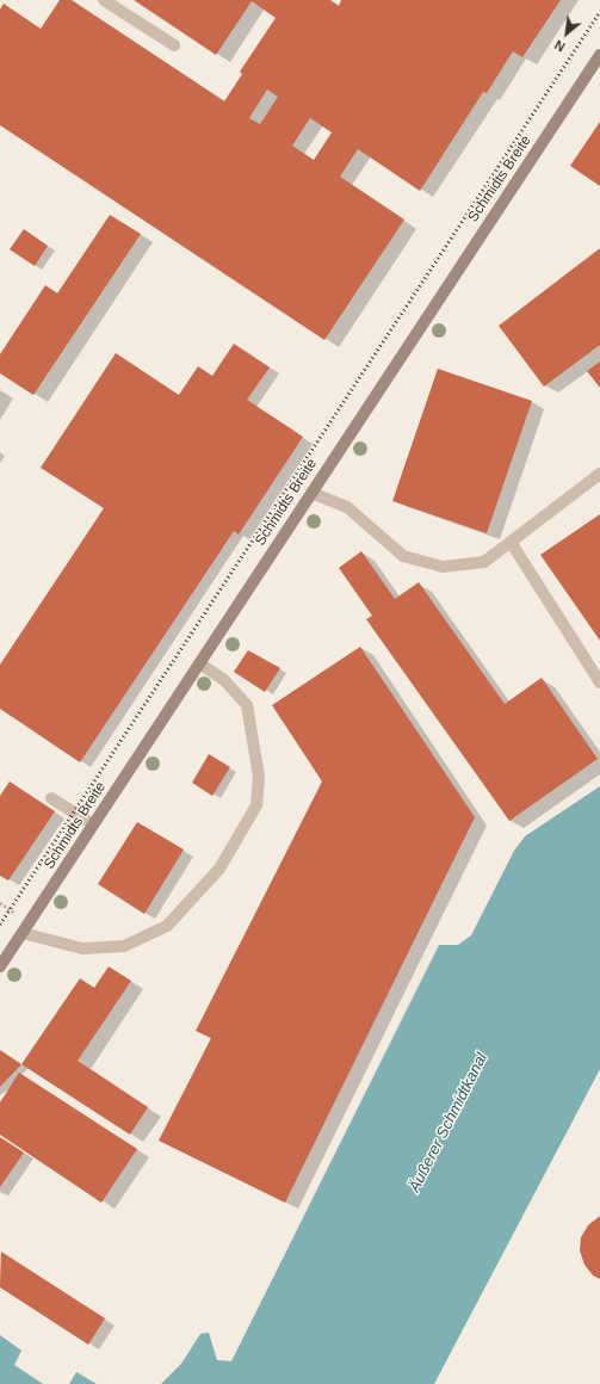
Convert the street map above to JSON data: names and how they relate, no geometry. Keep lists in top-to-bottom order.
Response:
{
  "streets": {
    "main road": ["Schmidts Breite"]
  },
  "water": ["Äußerer Schmidtkanal"],
  "north": "bottom left"
}
